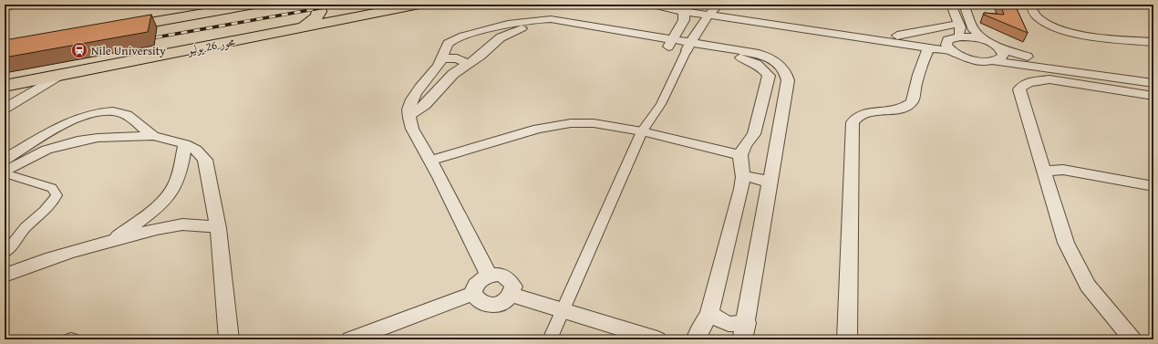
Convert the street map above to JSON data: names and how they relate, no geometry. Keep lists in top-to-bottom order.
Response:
{
  "streets": {
    "highway": ["محور 26 يوليو"]
  },
  "places": {
    "station": ["Nile University"]
  }
}
